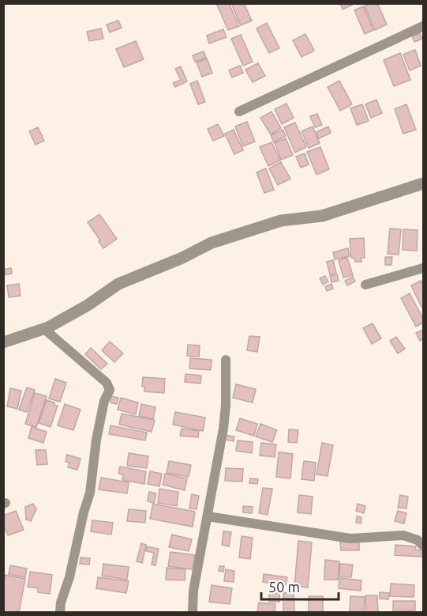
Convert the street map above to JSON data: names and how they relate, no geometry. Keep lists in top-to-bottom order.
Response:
{
  "scale_bar": "50 m"
}
